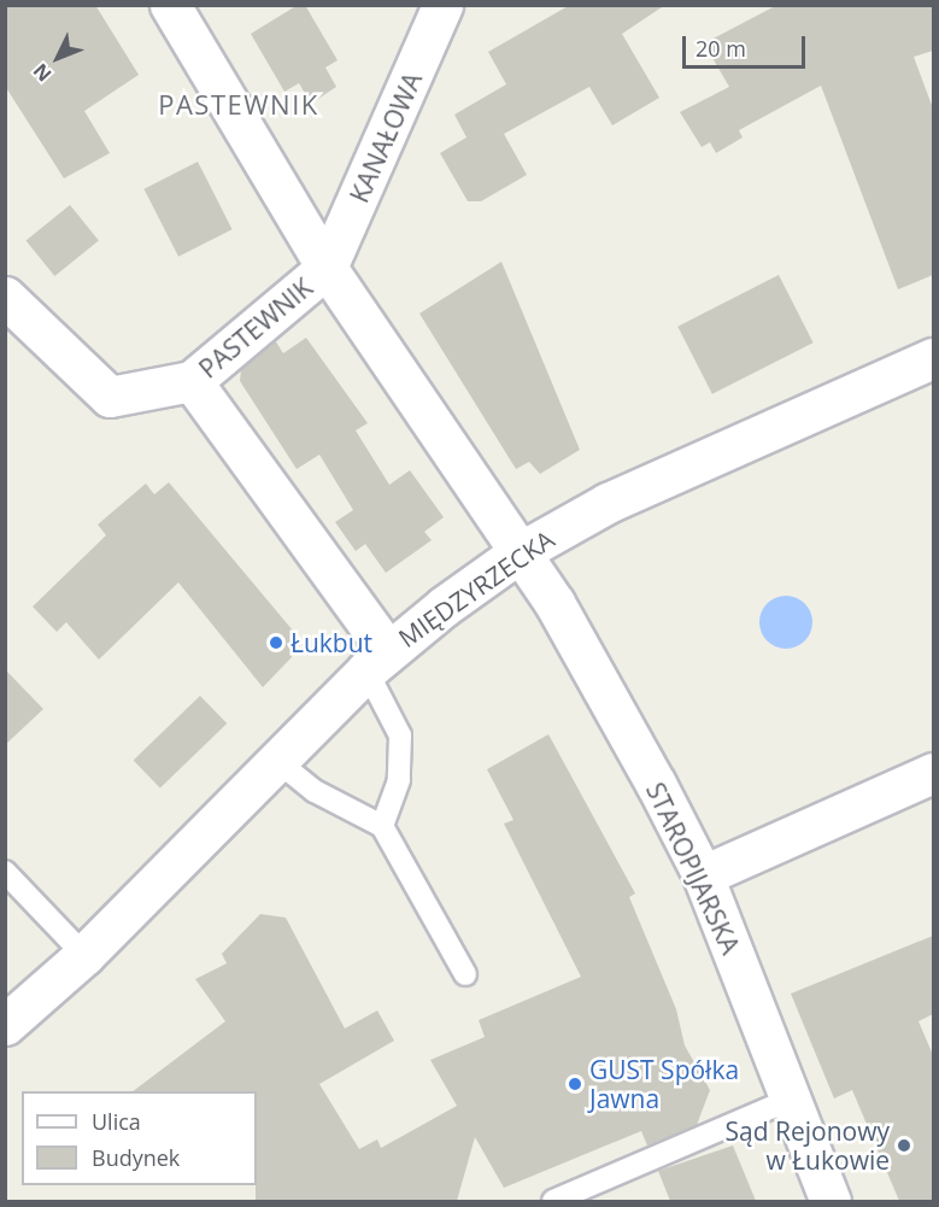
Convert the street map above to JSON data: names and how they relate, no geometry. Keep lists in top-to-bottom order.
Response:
{
  "streets": {
    "street": [
      "KANAŁOWA",
      "PASTEWNIK",
      "MIĘDZYRZECKA",
      "STAROPIJARSKA"
    ]
  },
  "crossings": [
    ["KANAŁOWA", "PASTEWNIK"],
    ["PASTEWNIK", "MIĘDZYRZECKA"],
    ["PASTEWNIK", "STAROPIJARSKA"],
    ["MIĘDZYRZECKA", "STAROPIJARSKA"]
  ],
  "districts": ["PASTEWNIK"],
  "places": ["Łukbut", "GUST Spółka Jawna", "Sąd Rejonowy w Łukowie"],
  "legend": ["Ulica", "Budynek"],
  "scale_bar": "20 m",
  "north": "bottom left"
}
